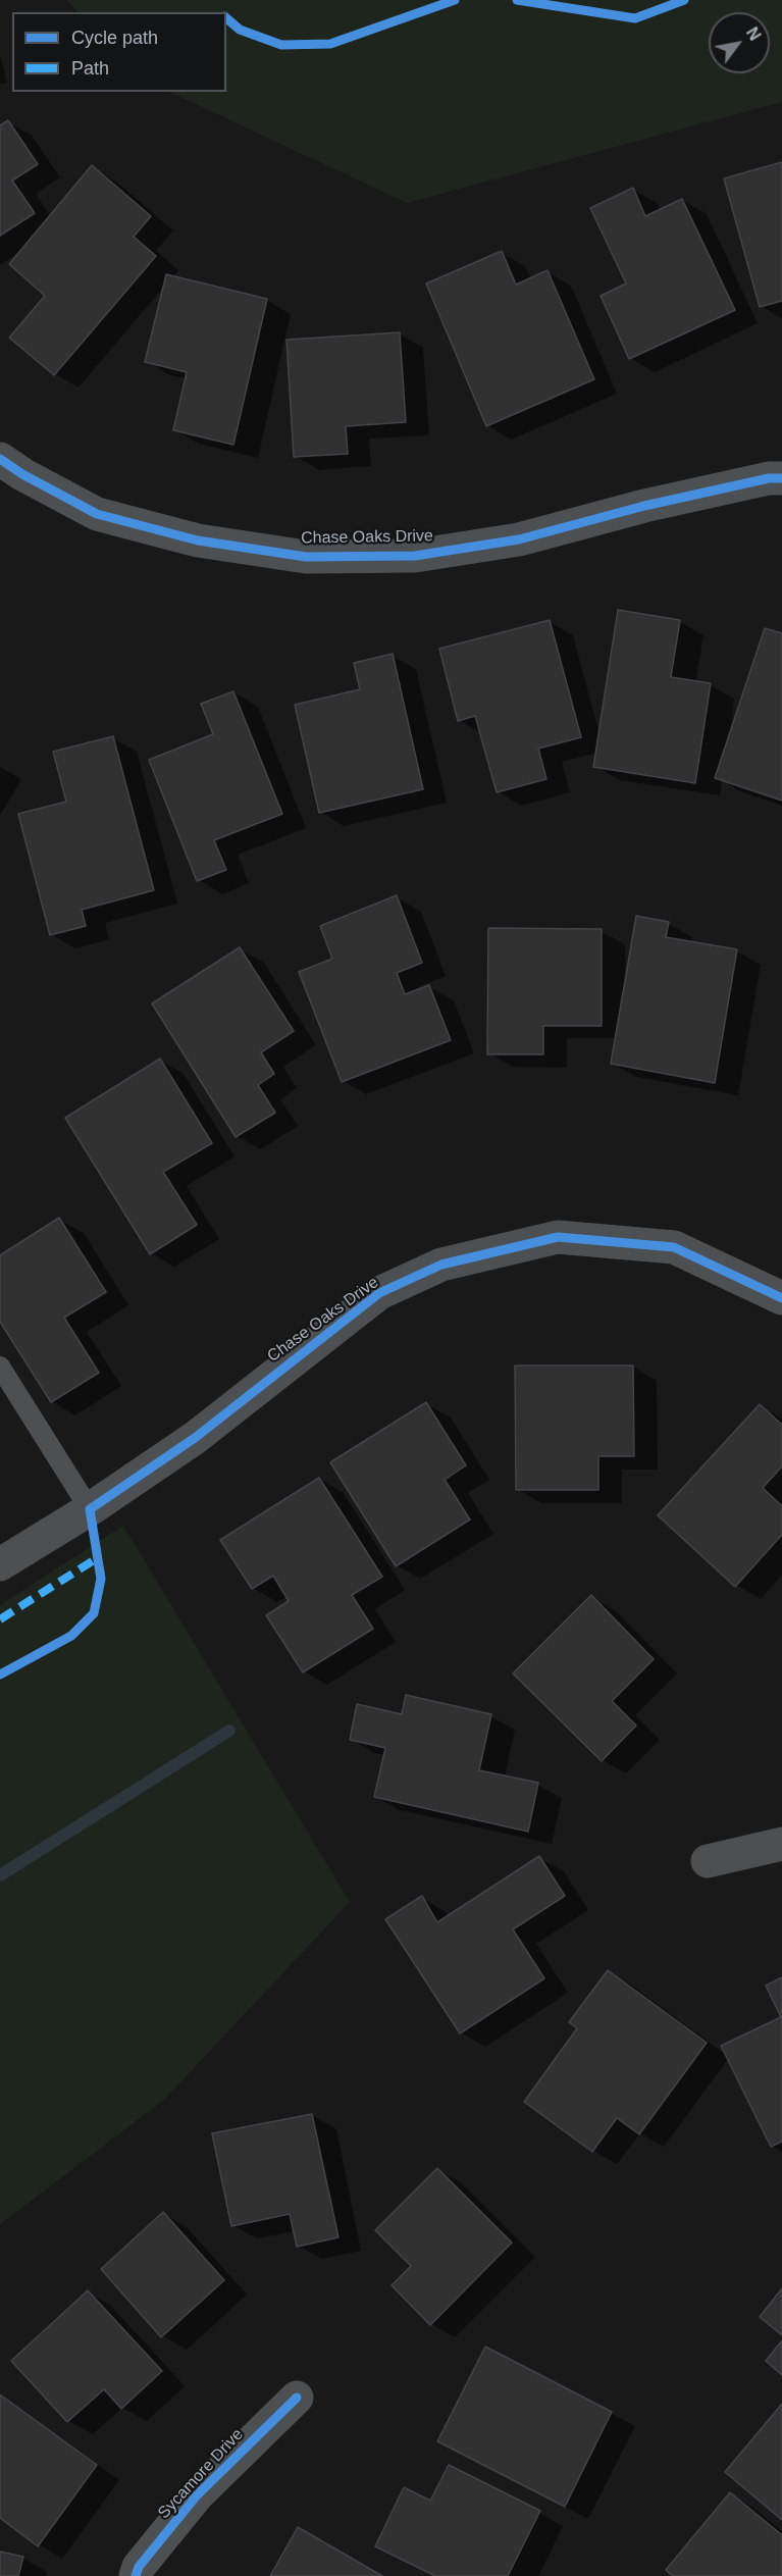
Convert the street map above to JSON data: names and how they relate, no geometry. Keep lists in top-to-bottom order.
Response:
{
  "streets": {
    "street": ["Chase Oaks Drive", "Sycamore Drive"]
  },
  "legend": ["Cycle path", "Path"],
  "north": "top right"
}
